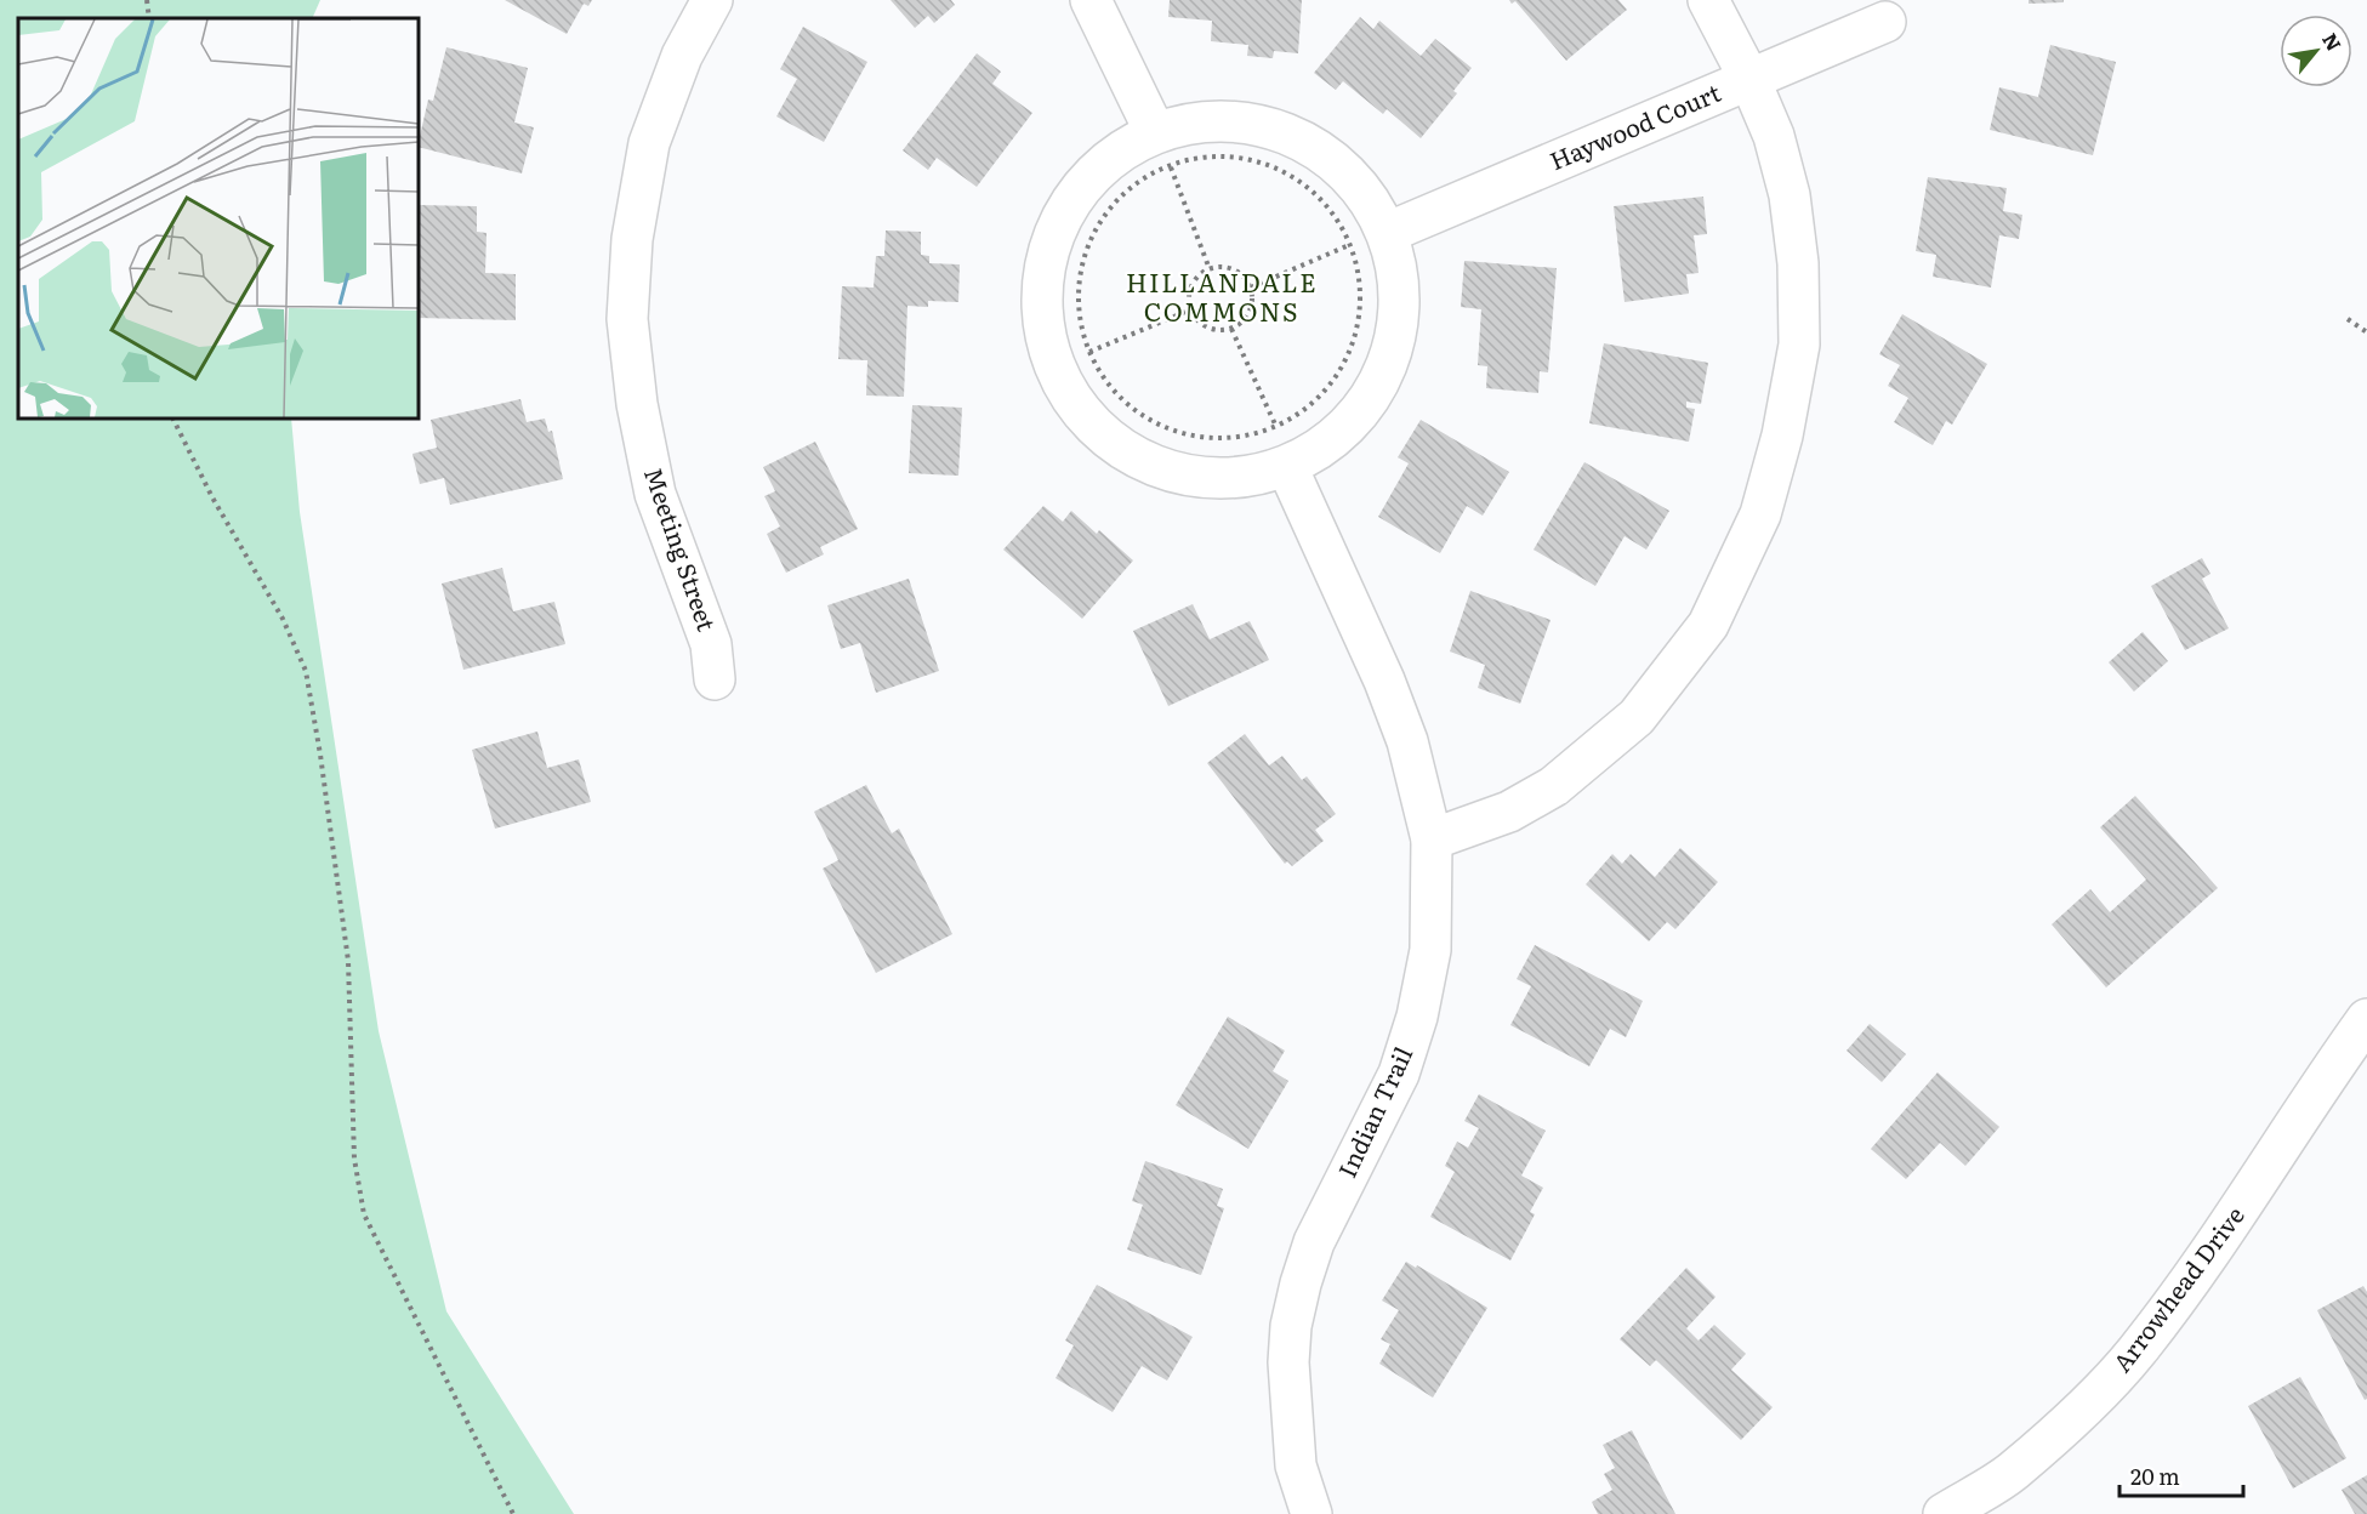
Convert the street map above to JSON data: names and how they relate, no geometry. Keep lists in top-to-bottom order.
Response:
{
  "streets": {
    "street": [
      "Haywood Court",
      "Meeting Street",
      "Indian Trail",
      "Arrowhead Drive"
    ]
  },
  "districts": ["HILLANDALE COMMONS"],
  "scale_bar": "20 m",
  "north": "top right"
}
